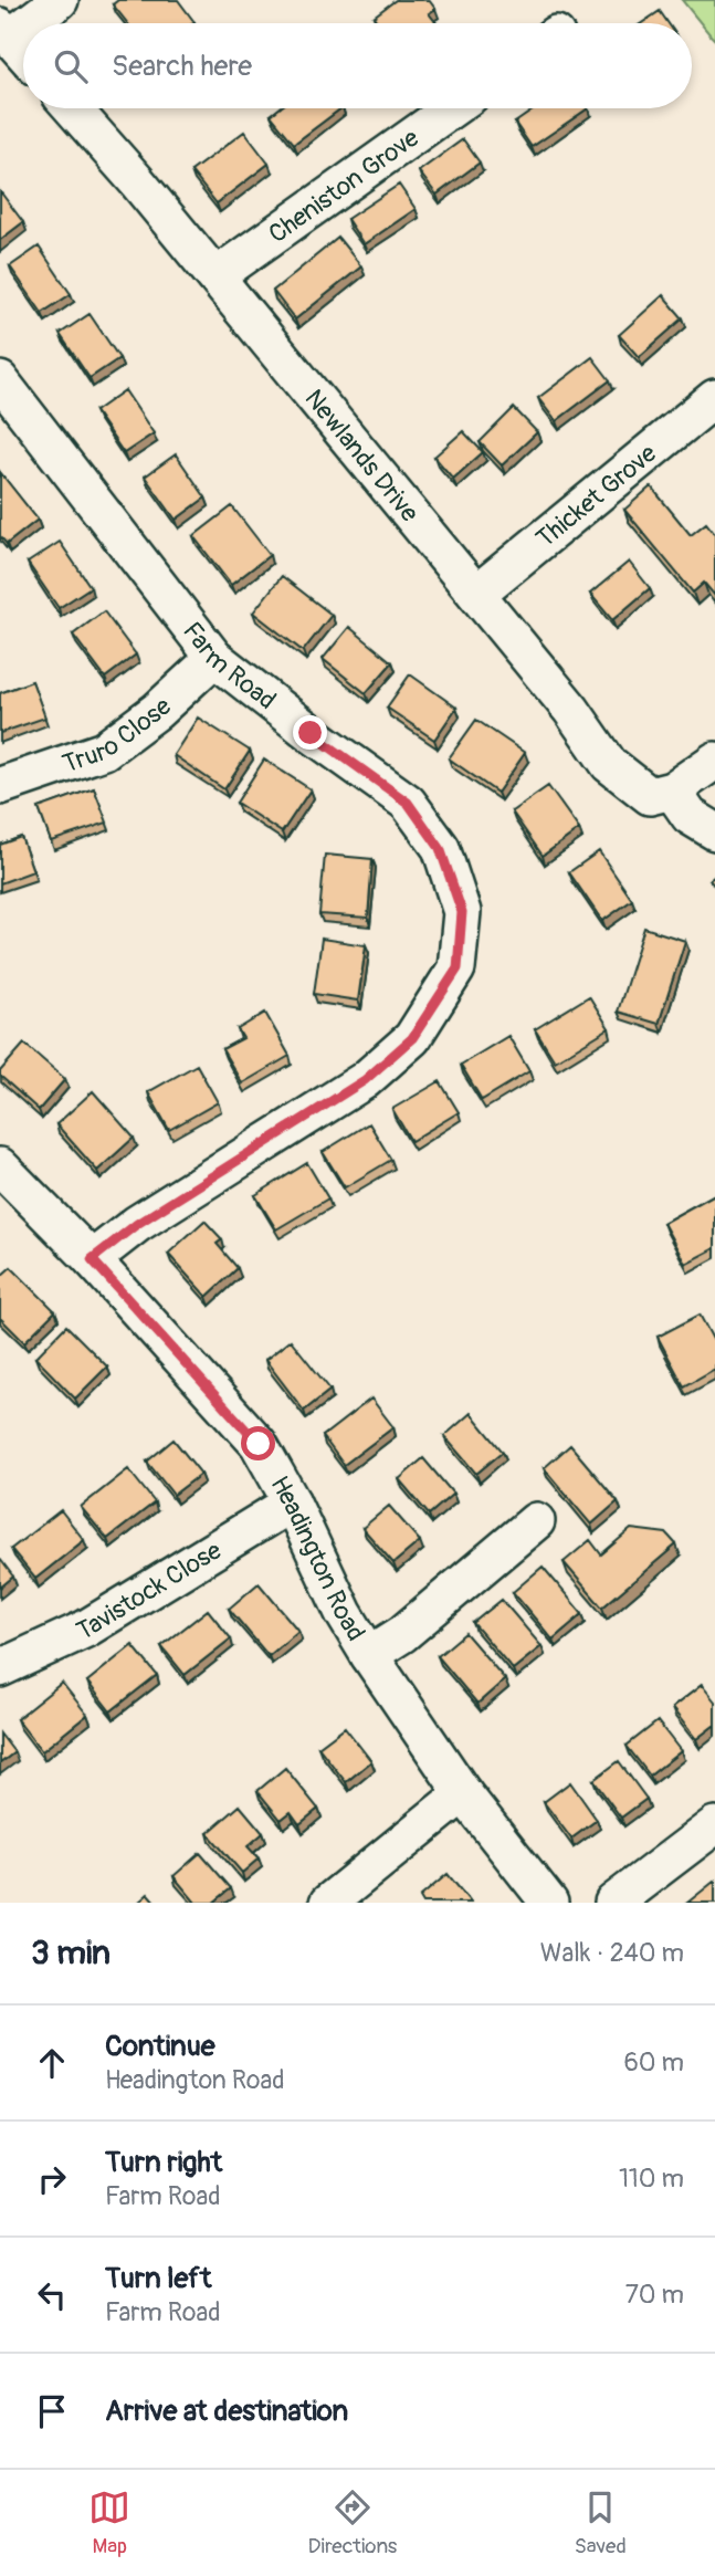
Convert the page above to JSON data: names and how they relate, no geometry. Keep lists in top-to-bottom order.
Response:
{
  "streets": {
    "street": [
      "Cheniston Grove",
      "Newlands Drive",
      "Thicket Grove",
      "Farm Road",
      "Truro Close",
      "Headington Road",
      "Tavistock Close"
    ]
  },
  "crossings": [
    ["Cheniston Grove", "Newlands Drive"],
    ["Newlands Drive", "Thicket Grove"],
    ["Farm Road", "Truro Close"],
    ["Farm Road", "Headington Road"],
    ["Headington Road", "Tavistock Close"]
  ],
  "page": {
    "search": "Search here",
    "heading": ["3 min", "Walk · 240 m"],
    "list": [
      ["Continue", "Headington Road", "60 m"],
      ["Turn right", "Farm Road", "110 m"],
      ["Turn left", "Farm Road", "70 m"],
      "Arrive at destination"
    ],
    "nav": ["Map", "Directions", "Saved"]
  }
}
